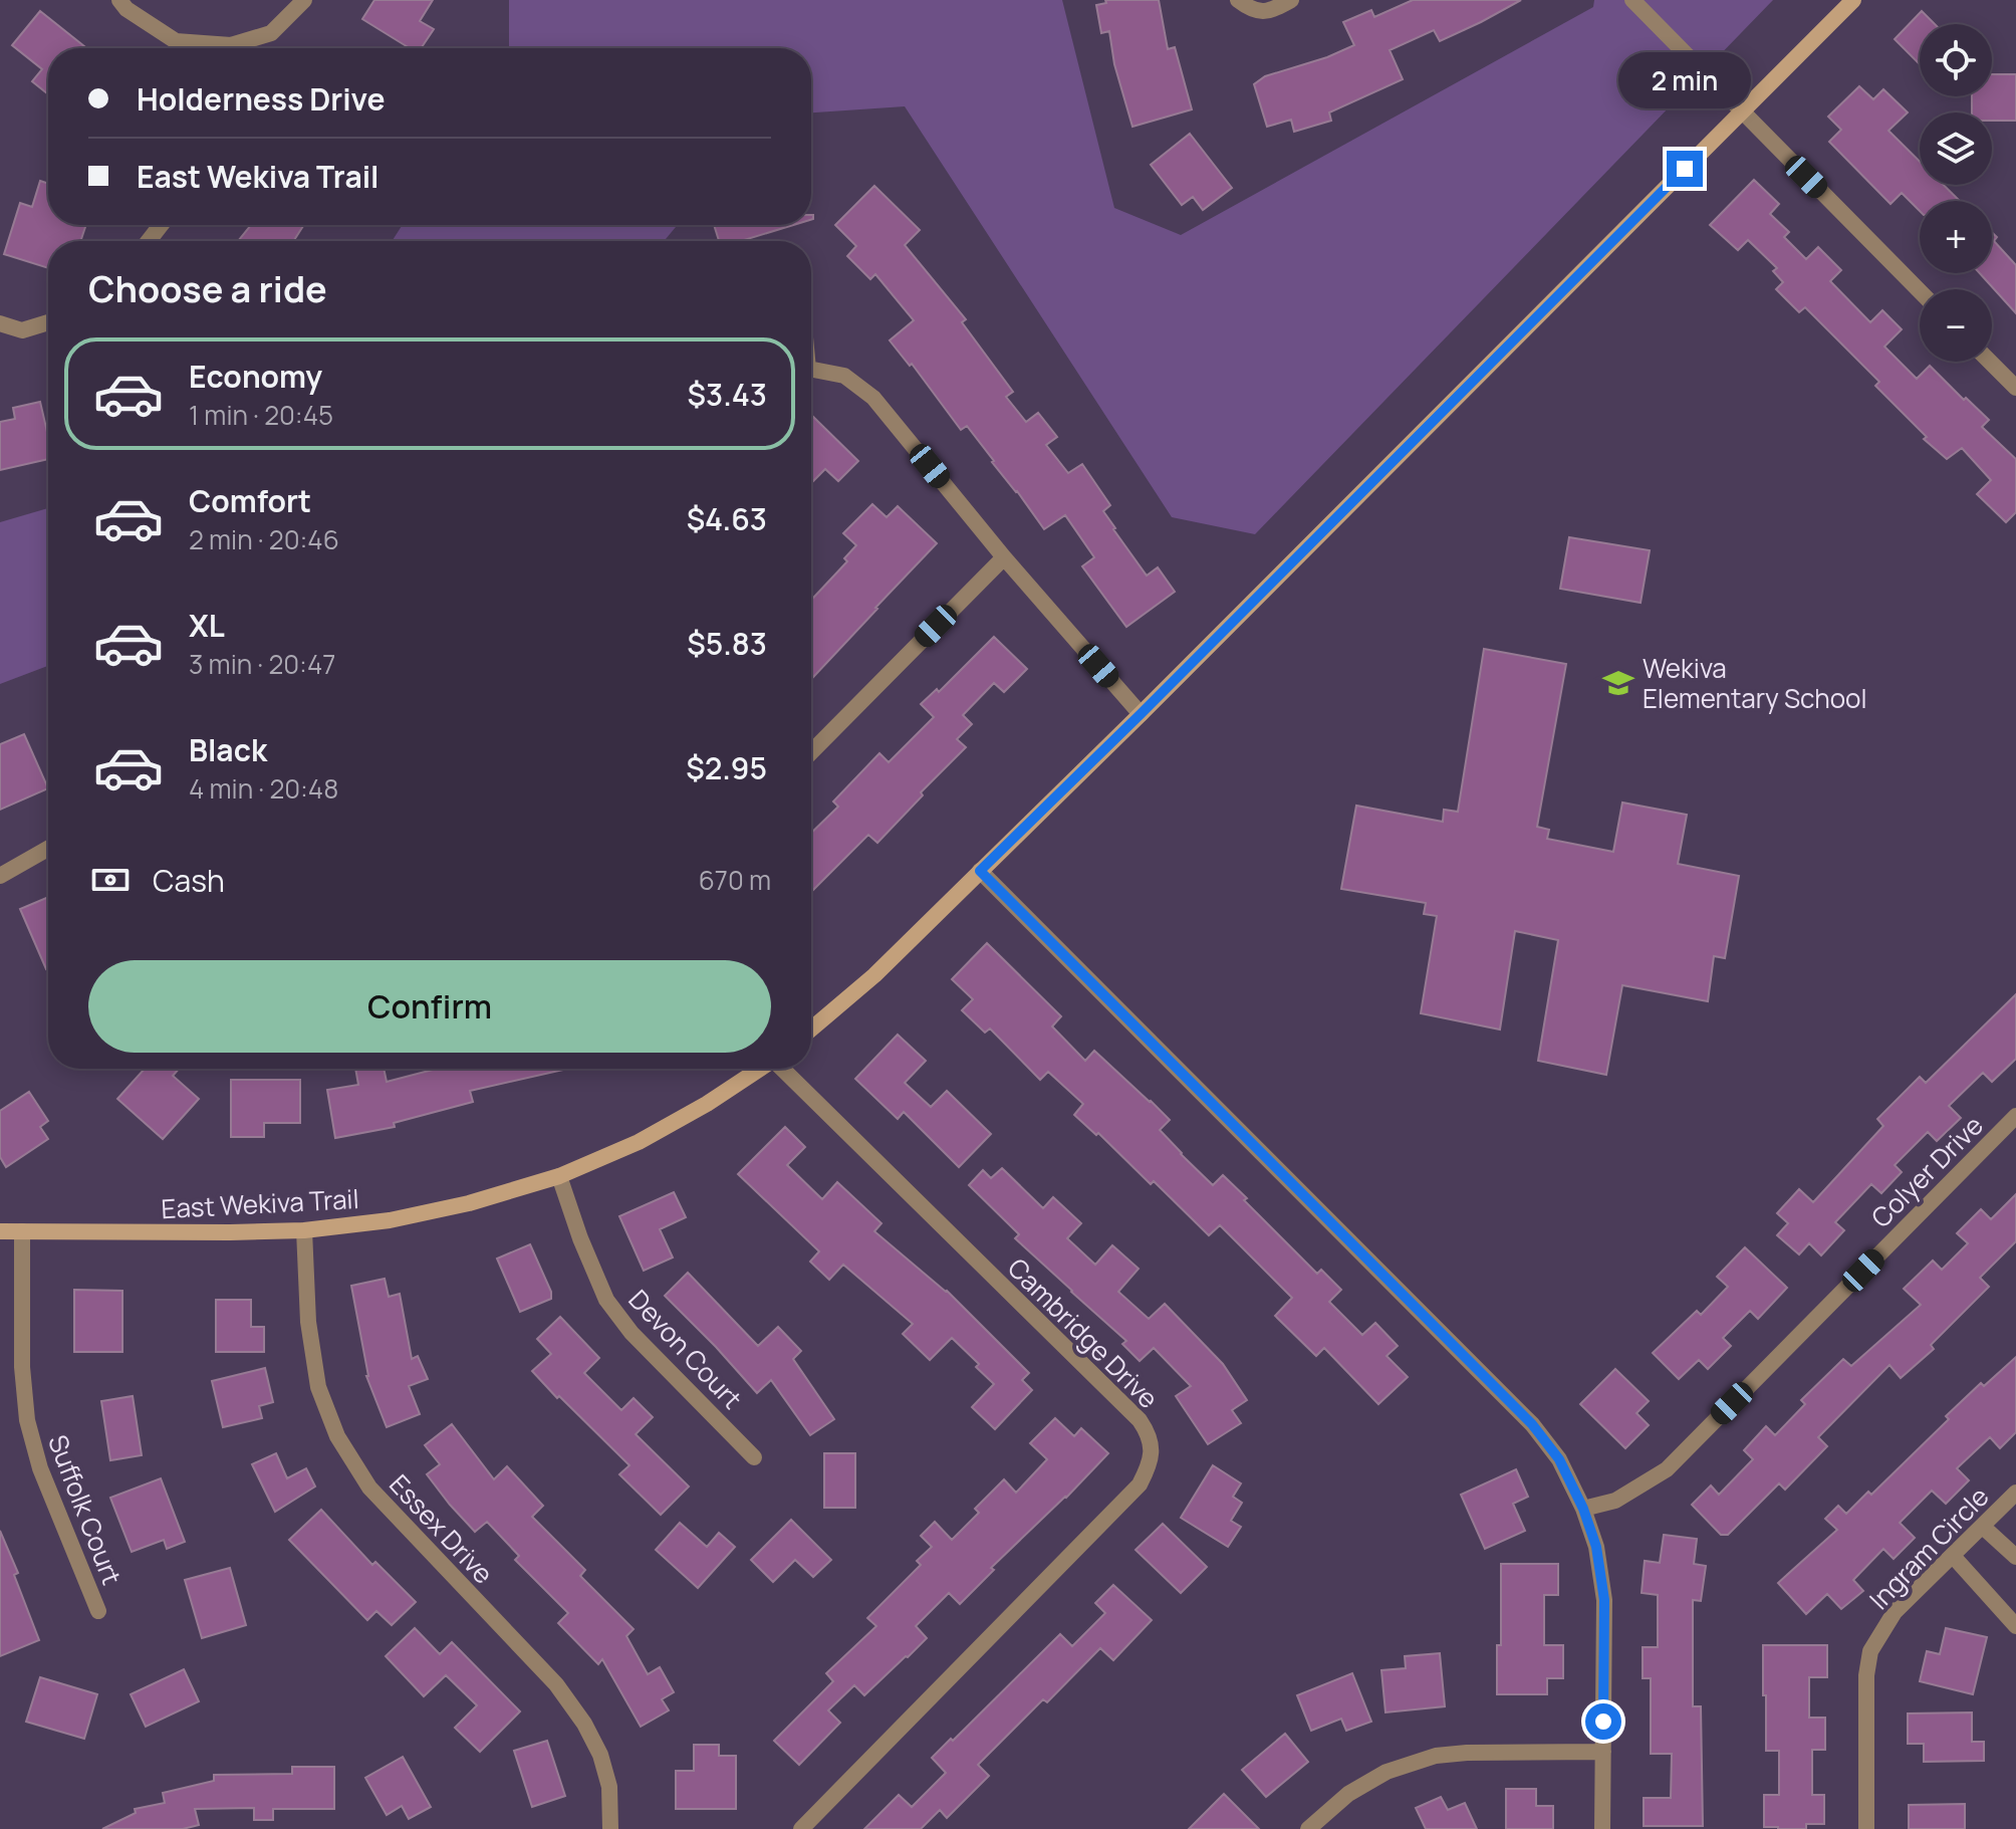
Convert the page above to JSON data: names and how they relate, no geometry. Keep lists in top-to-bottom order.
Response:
{
  "streets": {
    "street": [
      "Colyer Drive",
      "East Wekiva Trail",
      "Cambridge Drive",
      "Devon Court",
      "Suffolk Court",
      "Essex Drive",
      "Ingram Circle"
    ]
  },
  "crossings": [
    ["East Wekiva Trail", "Devon Court"],
    ["East Wekiva Trail", "Suffolk Court"],
    ["East Wekiva Trail", "Essex Drive"]
  ],
  "places": {
    "school or university": ["Wekiva Elementary School"]
  },
  "page": {
    "map_buttons": ["+", "−"],
    "banner": ["Holderness Drive", "East Wekiva Trail"],
    "bubble": "2 min",
    "heading": "Choose a ride",
    "list": [
      {
        "name": "Economy",
        "note": "1 min · 20:45",
        "value": "$3.43"
      },
      {
        "name": "Comfort",
        "note": "2 min · 20:46",
        "value": "$4.63"
      },
      {
        "name": "XL",
        "note": "3 min · 20:47",
        "value": "$5.83"
      },
      {
        "name": "Black",
        "note": "4 min · 20:48",
        "value": "$2.95"
      }
    ],
    "pay": ["Cash", "670 m"],
    "buttons": "Confirm"
  }
}
